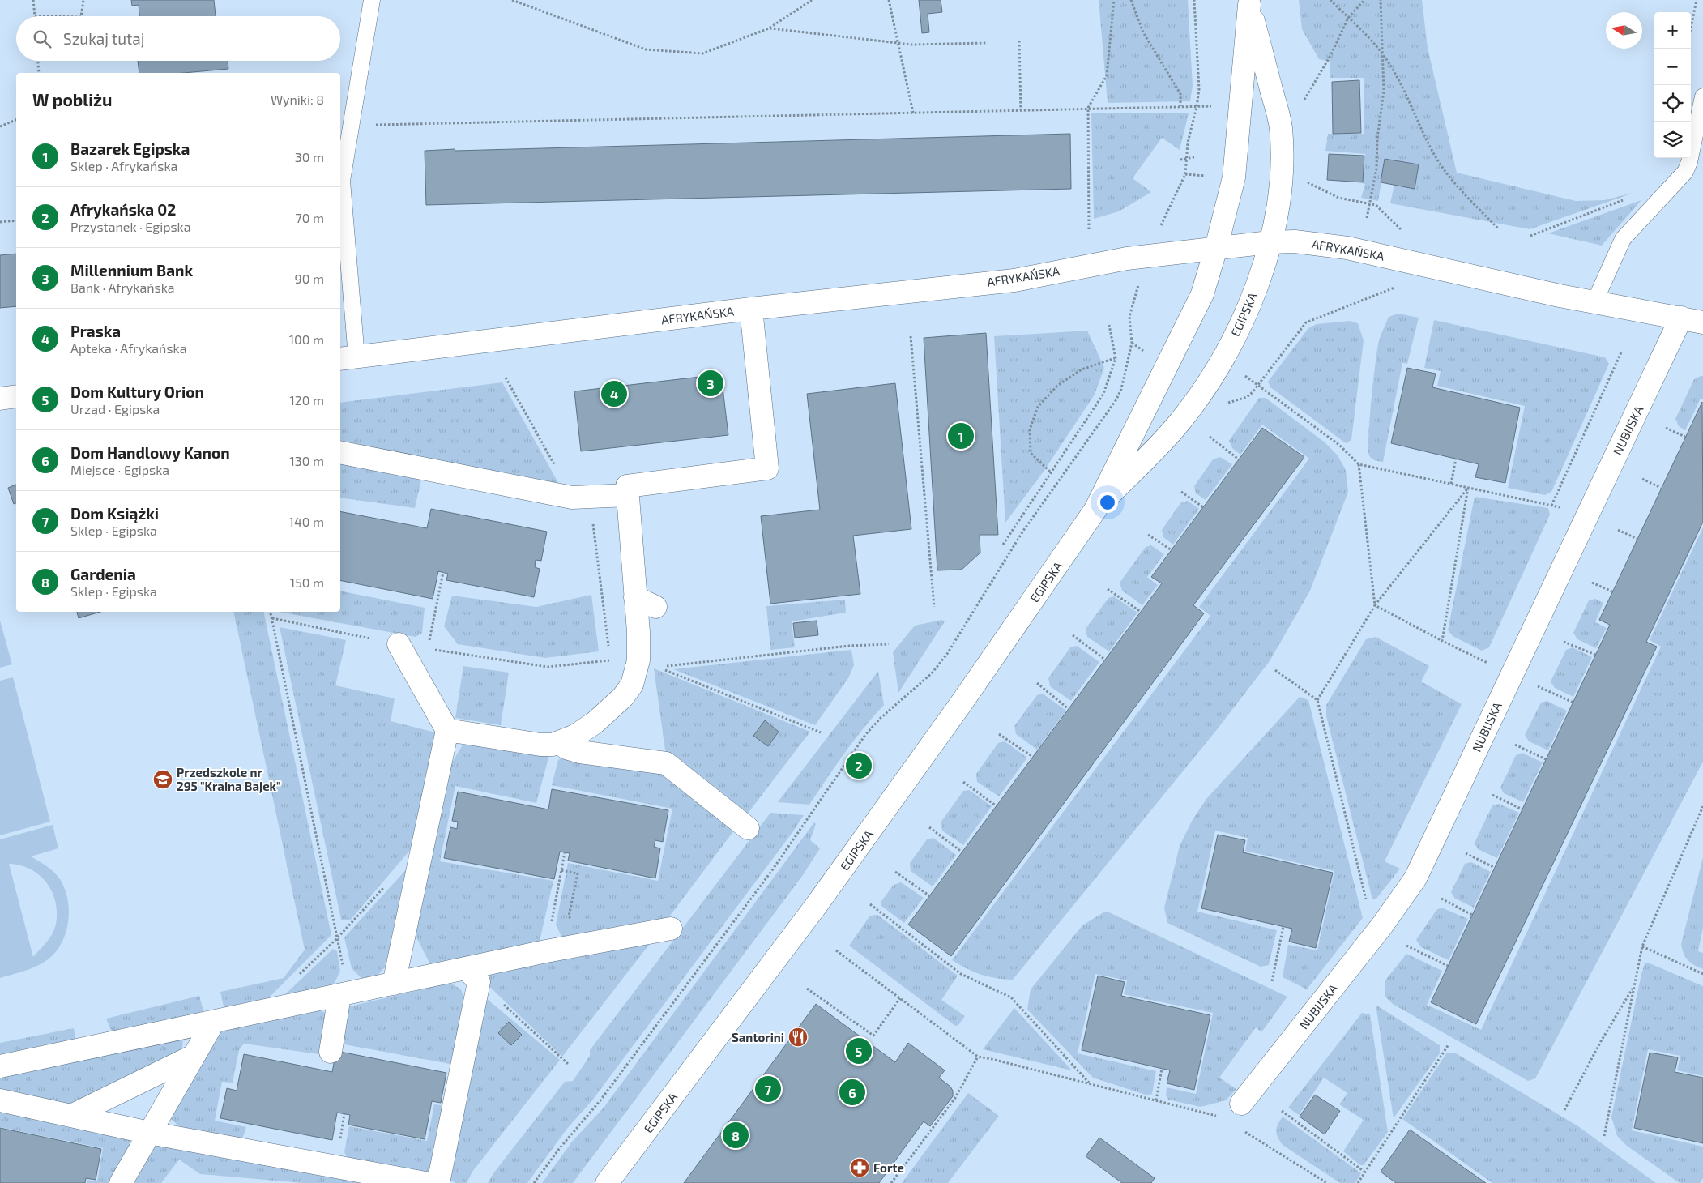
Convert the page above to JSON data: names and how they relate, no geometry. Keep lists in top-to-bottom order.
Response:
{
  "streets": {
    "street": ["AFRYKAŃSKA", "EGIPSKA", "NUBIJSKA"]
  },
  "crossings": [
    ["AFRYKAŃSKA", "EGIPSKA"],
    ["AFRYKAŃSKA", "NUBIJSKA"]
  ],
  "places": {
    "school or university": ["Przedszkole nr 295 \"Kraina Bajek\""],
    "restaurant": ["Santorini"],
    "pharmacy": ["Forte"]
  },
  "north": "left",
  "page": {
    "map_buttons": ["+", "−"],
    "search": "Szukaj tutaj",
    "heading": ["W pobliżu", "Wyniki: 8"],
    "list": [
      {
        "mark": "1",
        "name": "Bazarek Egipska",
        "note": "Sklep · Afrykańska",
        "value": "30 m"
      },
      {
        "mark": "2",
        "name": "Afrykańska 02",
        "note": "Przystanek · Egipska",
        "value": "70 m"
      },
      {
        "mark": "3",
        "name": "Millennium Bank",
        "note": "Bank · Afrykańska",
        "value": "90 m"
      },
      {
        "mark": "4",
        "name": "Praska",
        "note": "Apteka · Afrykańska",
        "value": "100 m"
      },
      {
        "mark": "5",
        "name": "Dom Kultury Orion",
        "note": "Urząd · Egipska",
        "value": "120 m"
      },
      {
        "mark": "6",
        "name": "Dom Handlowy Kanon",
        "note": "Miejsce · Egipska",
        "value": "130 m"
      },
      {
        "mark": "7",
        "name": "Dom Książki",
        "note": "Sklep · Egipska",
        "value": "140 m"
      },
      {
        "mark": "8",
        "name": "Gardenia",
        "note": "Sklep · Egipska",
        "value": "150 m"
      }
    ],
    "pins": [
      "3",
      "4",
      "1",
      "2",
      "5",
      "7",
      "6",
      "8"
    ]
  }
}
